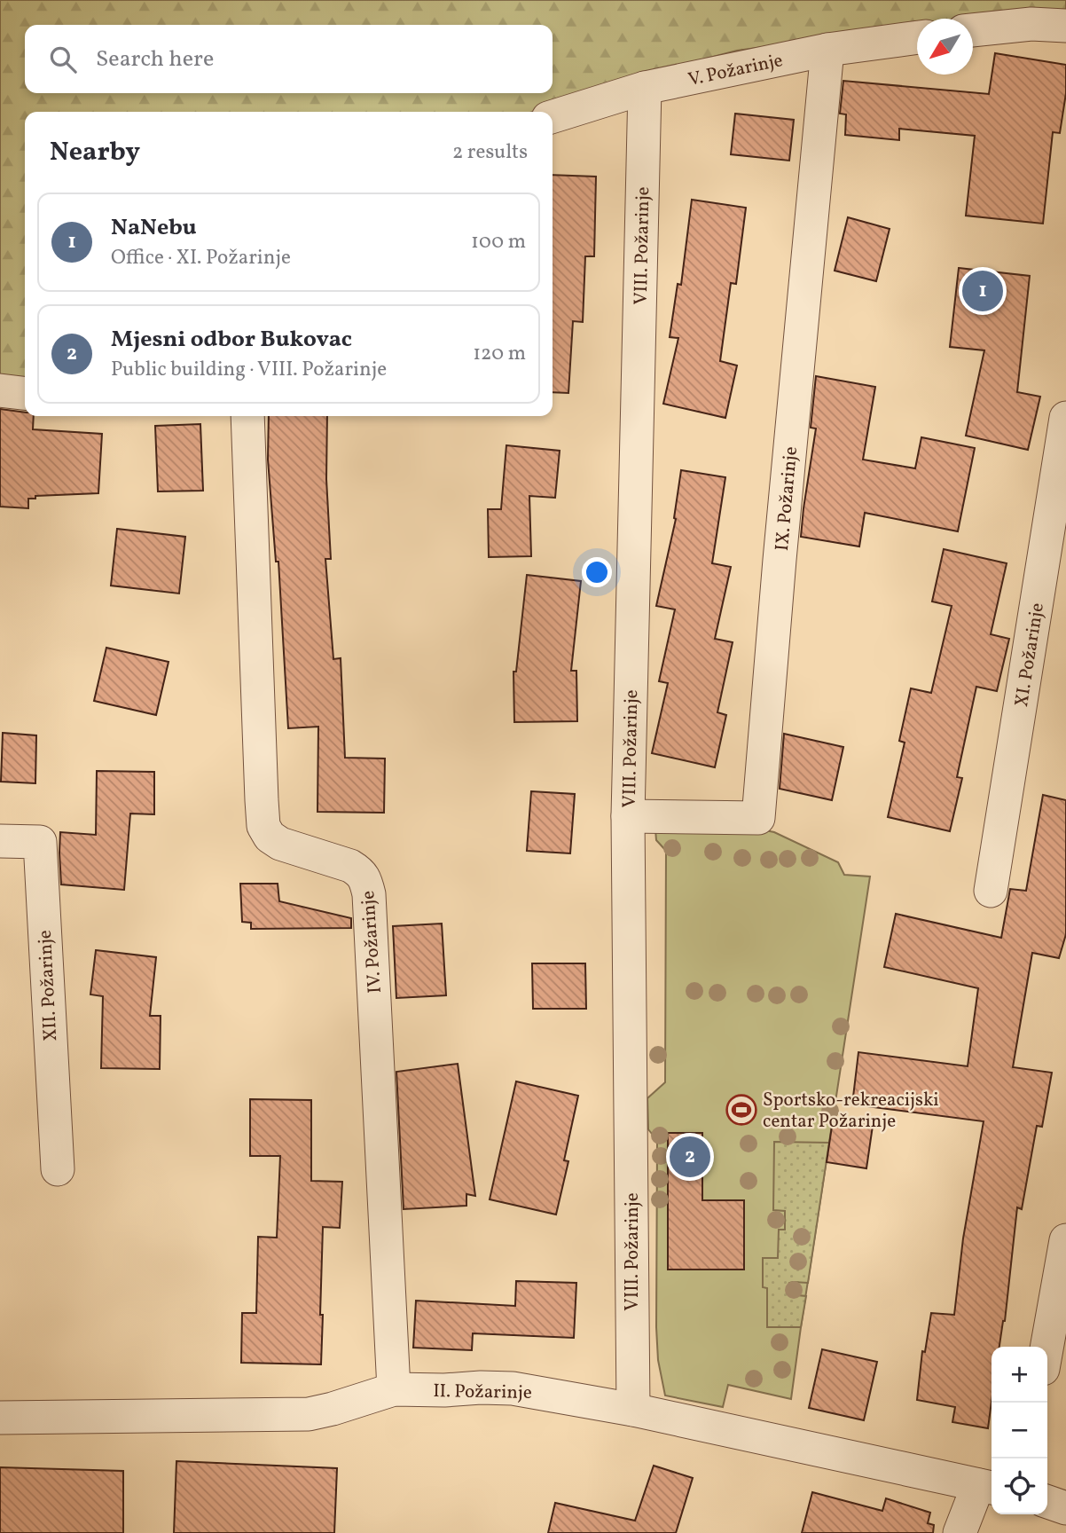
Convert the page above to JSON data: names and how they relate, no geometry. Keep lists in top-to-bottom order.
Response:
{
  "streets": {
    "street": [
      "V. Požarinje",
      "VIII. Požarinje",
      "IX. Požarinje",
      "XI. Požarinje",
      "IV. Požarinje",
      "XII. Požarinje",
      "II. Požarinje"
    ]
  },
  "crossings": [
    ["V. Požarinje", "VIII. Požarinje"],
    ["V. Požarinje", "IX. Požarinje"],
    ["VIII. Požarinje", "IX. Požarinje"],
    ["VIII. Požarinje", "II. Požarinje"],
    ["IV. Požarinje", "II. Požarinje"]
  ],
  "places": {
    "sports": ["Sportsko-rekreacijski centar Požarinje"]
  },
  "north": "bottom left",
  "page": {
    "search": "Search here",
    "heading": ["Nearby", "2 results"],
    "list": [
      {
        "mark": "1",
        "name": "NaNebu",
        "note": "Office · XI. Požarinje",
        "value": "100 m"
      },
      {
        "mark": "2",
        "name": "Mjesni odbor Bukovac",
        "note": "Public building · VIII. Požarinje",
        "value": "120 m"
      }
    ],
    "pins": ["1", "2"],
    "map_buttons": ["+", "−"]
  }
}
